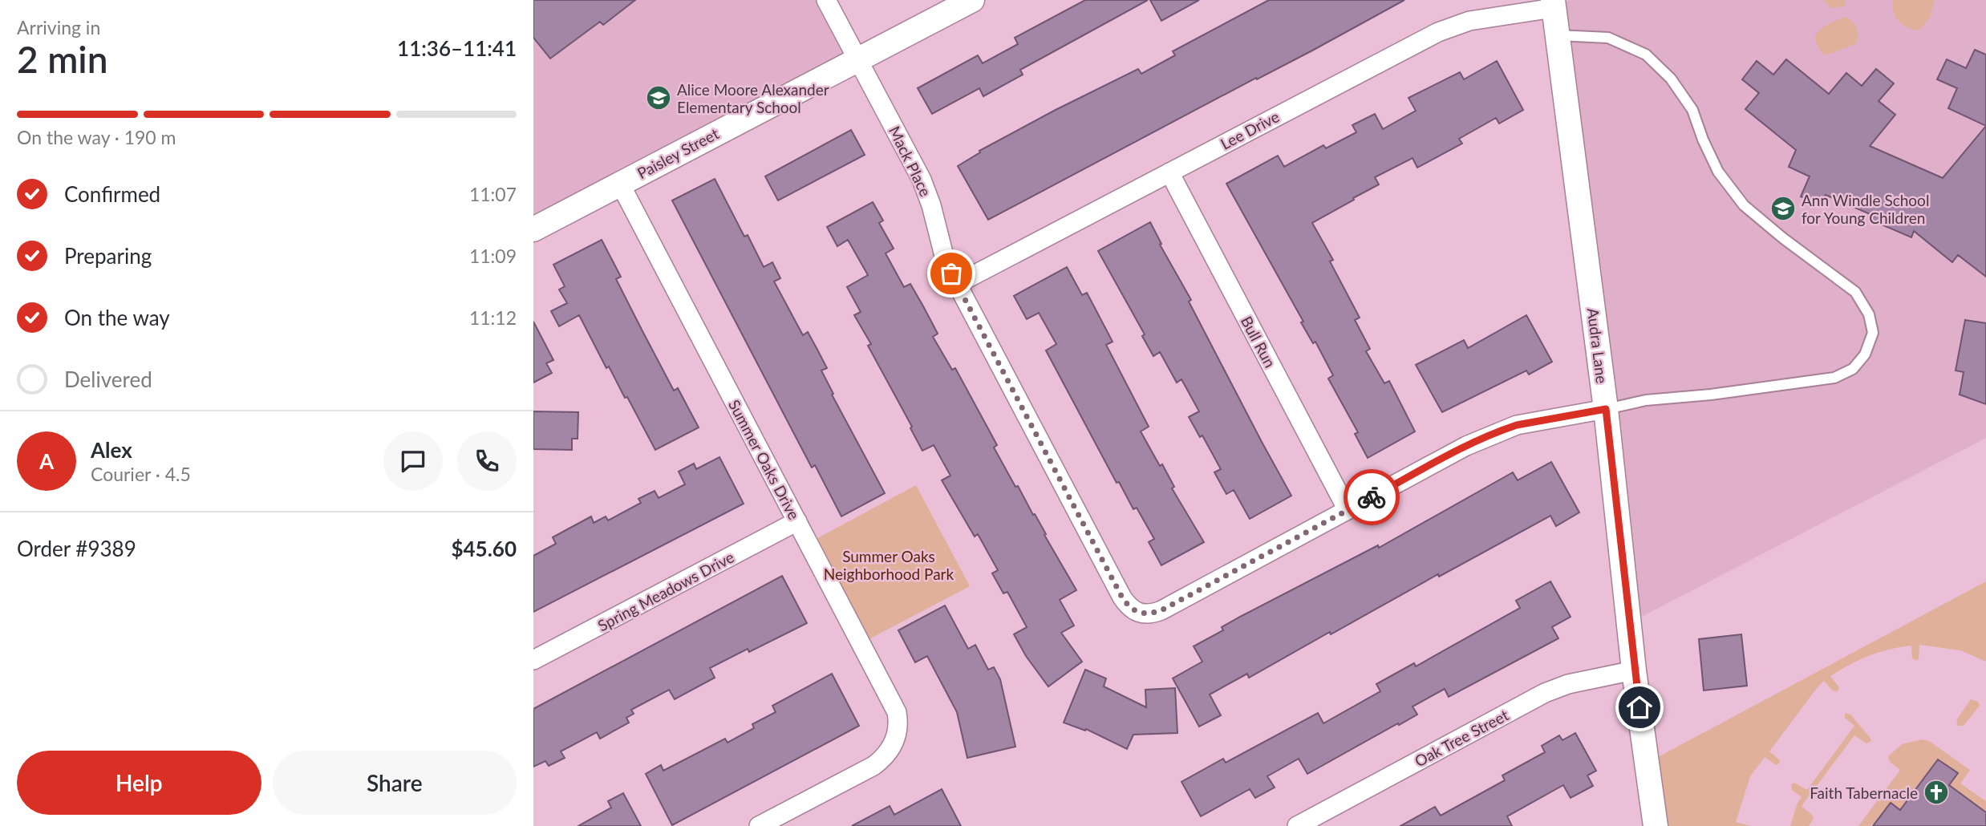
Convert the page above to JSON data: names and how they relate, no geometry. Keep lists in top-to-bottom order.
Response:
{
  "streets": {
    "street": [
      "Lee Drive",
      "Paisley Street",
      "Mack Place",
      "Bull Run",
      "Audra Lane",
      "Summer Oaks Drive",
      "Spring Meadows Drive",
      "Oak Tree Street"
    ]
  },
  "crossings": [
    ["Lee Drive", "Mack Place"],
    ["Lee Drive", "Bull Run"],
    ["Lee Drive", "Audra Lane"],
    ["Paisley Street", "Mack Place"],
    ["Paisley Street", "Summer Oaks Drive"],
    ["Mack Place", "Bull Run"],
    ["Mack Place", "Audra Lane"],
    ["Audra Lane", "Oak Tree Street"],
    ["Summer Oaks Drive", "Spring Meadows Drive"]
  ],
  "parks": ["Summer Oaks Neighborhood Park"],
  "places": {
    "school or university": ["Alice Moore Alexander Elementary School", "Ann Windle School for Young Children"],
    "church": ["Faith Tabernacle"]
  },
  "page": {
    "heading": ["2 min", "Arriving in", "11:36–11:41"],
    "panel": [
      "Alex",
      "Courier · 4.5",
      "Order #9389",
      "$45.60"
    ],
    "bar": "On the way · 190 m",
    "list": [
      ["Confirmed", "11:07"],
      ["Preparing", "11:09"],
      ["On the way", "11:12"],
      "Delivered"
    ],
    "round": "A",
    "buttons": ["Help", "Share"]
  }
}
